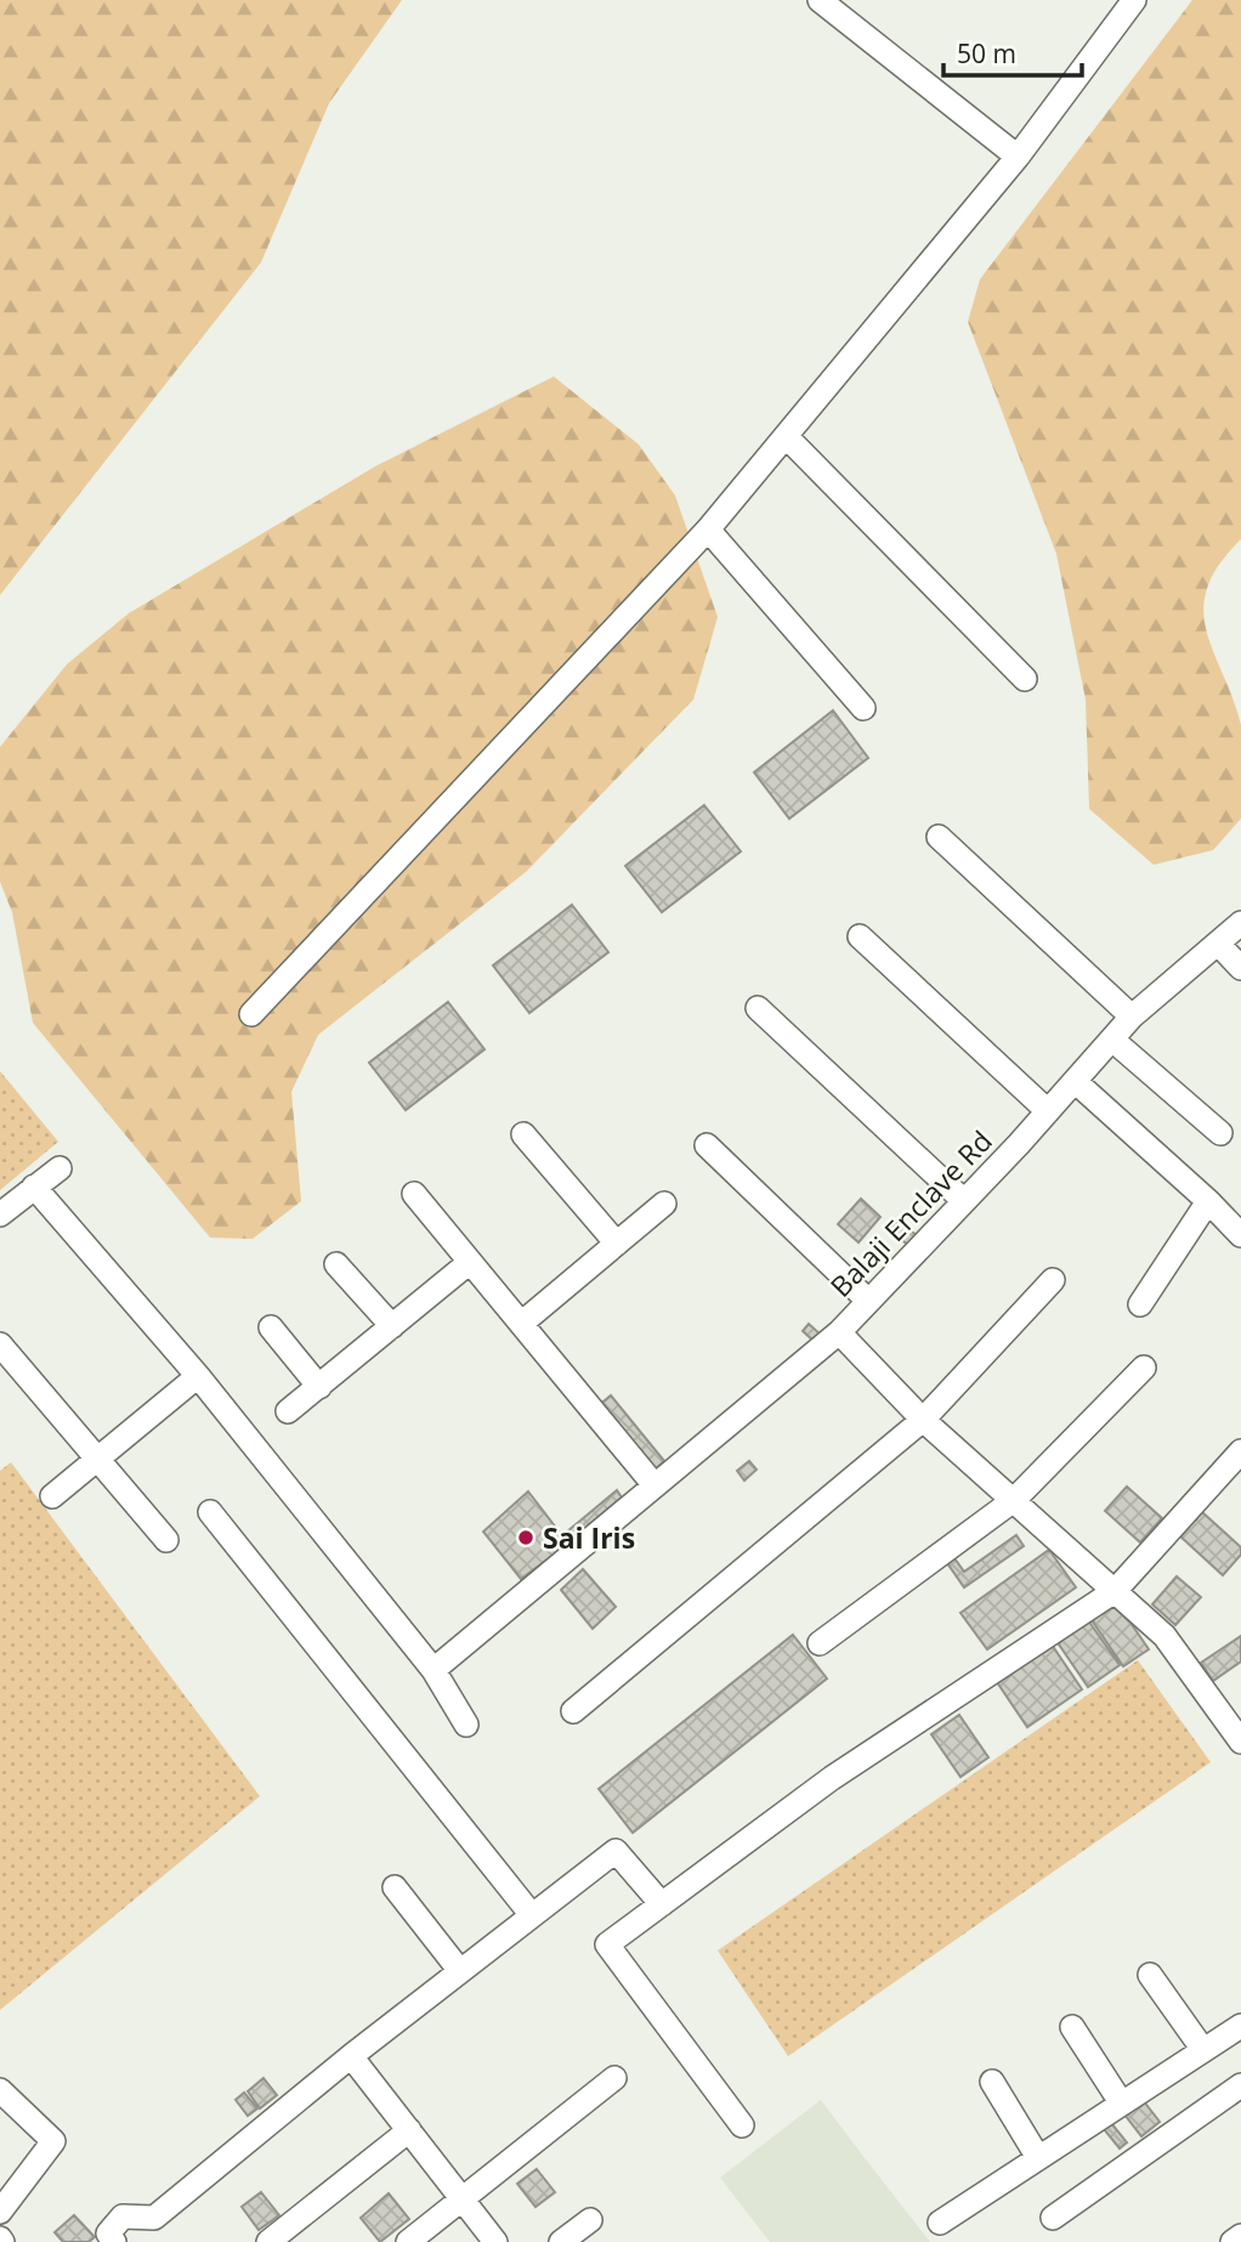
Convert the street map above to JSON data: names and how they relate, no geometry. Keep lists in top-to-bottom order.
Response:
{
  "streets": {
    "street": ["Balaji Enclave Rd"]
  },
  "places": ["Sai Iris"],
  "scale_bar": "50 m"
}
